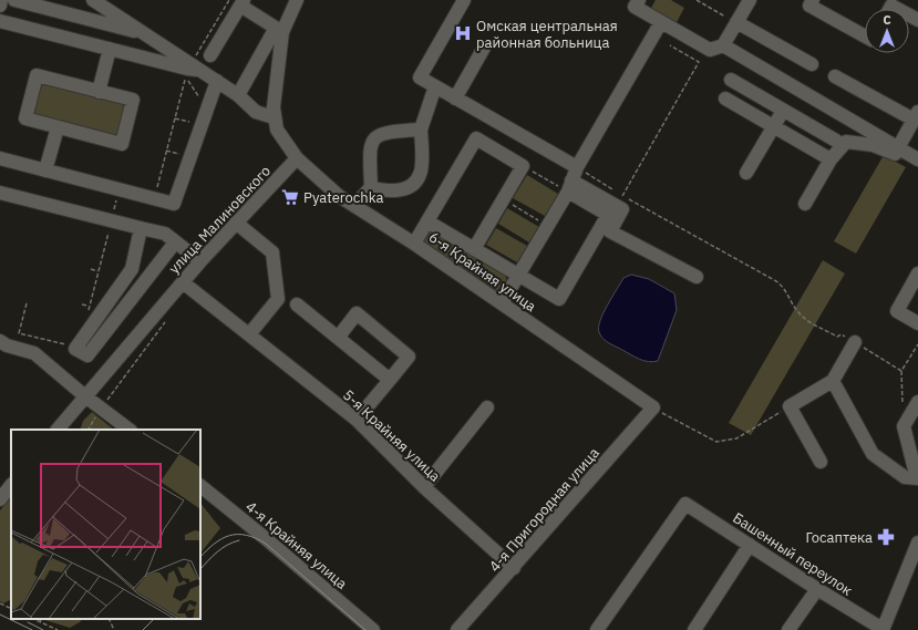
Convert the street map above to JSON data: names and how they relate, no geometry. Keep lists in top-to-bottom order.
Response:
{
  "streets": {
    "street": [
      "улица Малиновского",
      "6-я Крайняя улица",
      "5-я Крайняя улица",
      "4-я Пригородная улица",
      "4-я Крайняя улица",
      "Башенный переулок"
    ]
  },
  "crossings": [
    ["улица Малиновского", "6-я Крайняя улица"],
    ["улица Малиновского", "5-я Крайняя улица"],
    ["6-я Крайняя улица", "4-я Пригородная улица"],
    ["5-я Крайняя улица", "4-я Пригородная улица"]
  ],
  "places": {
    "hospital": ["Омская центральная районная больница"],
    "supermarket": ["Pyaterochka"],
    "pharmacy": ["Госаптека"]
  },
  "north": "top"
}
